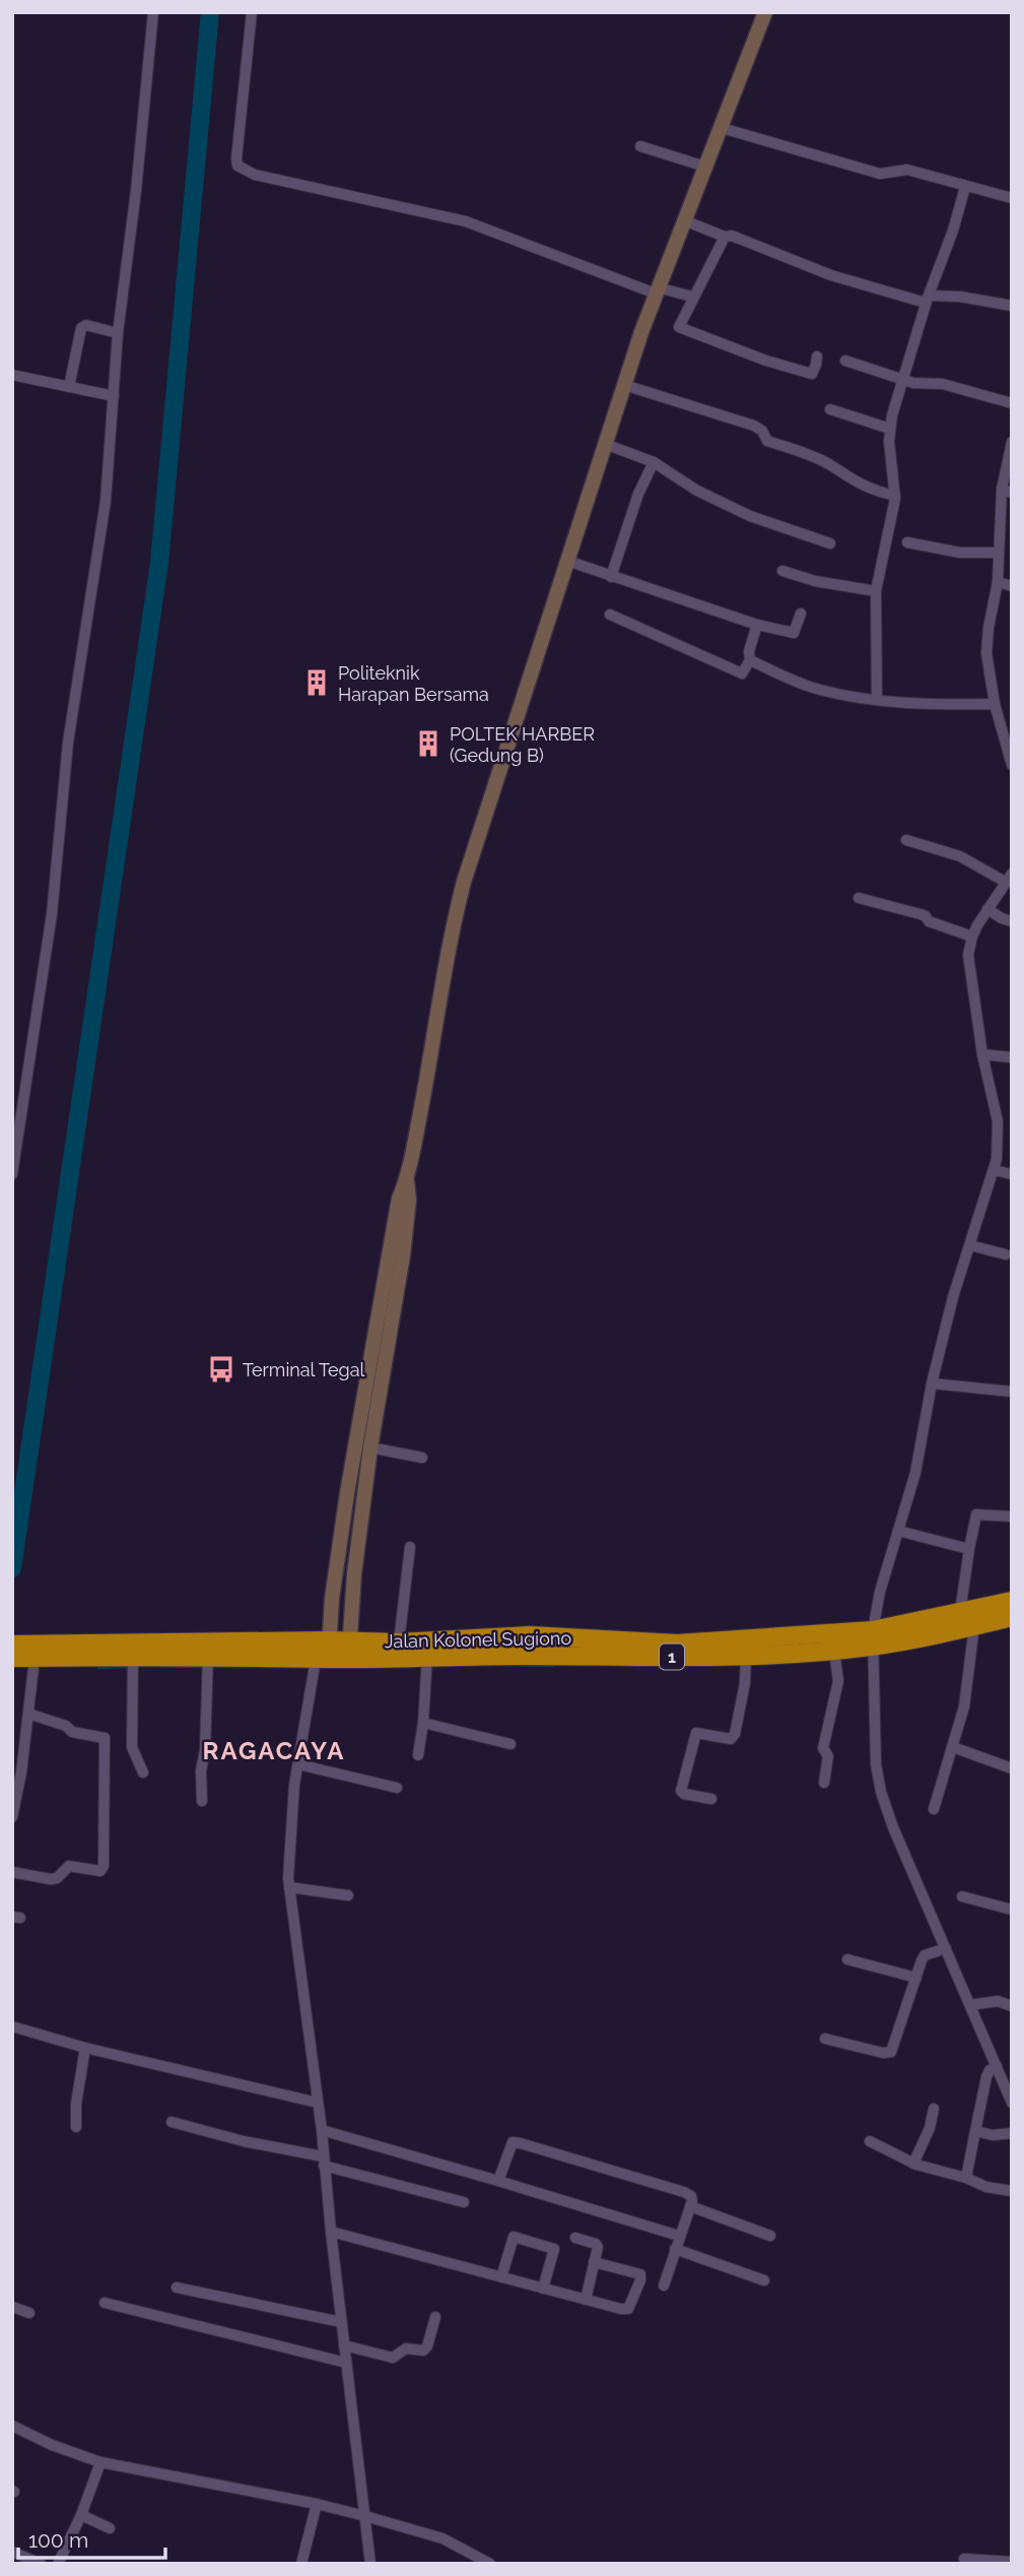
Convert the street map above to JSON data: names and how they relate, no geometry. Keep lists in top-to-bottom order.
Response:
{
  "streets": {
    "highway": ["Jalan Kolonel Sugiono", "1"]
  },
  "crossings": [
    ["Jalan Kolonel Sugiono", "1"]
  ],
  "districts": ["RAGACAYA"],
  "places": {
    "building": ["Politeknik Harapan Bersama", "POLTEK HARBER (Gedung B)"],
    "bus stop": ["Terminal Tegal"]
  },
  "scale_bar": "100 m"
}
